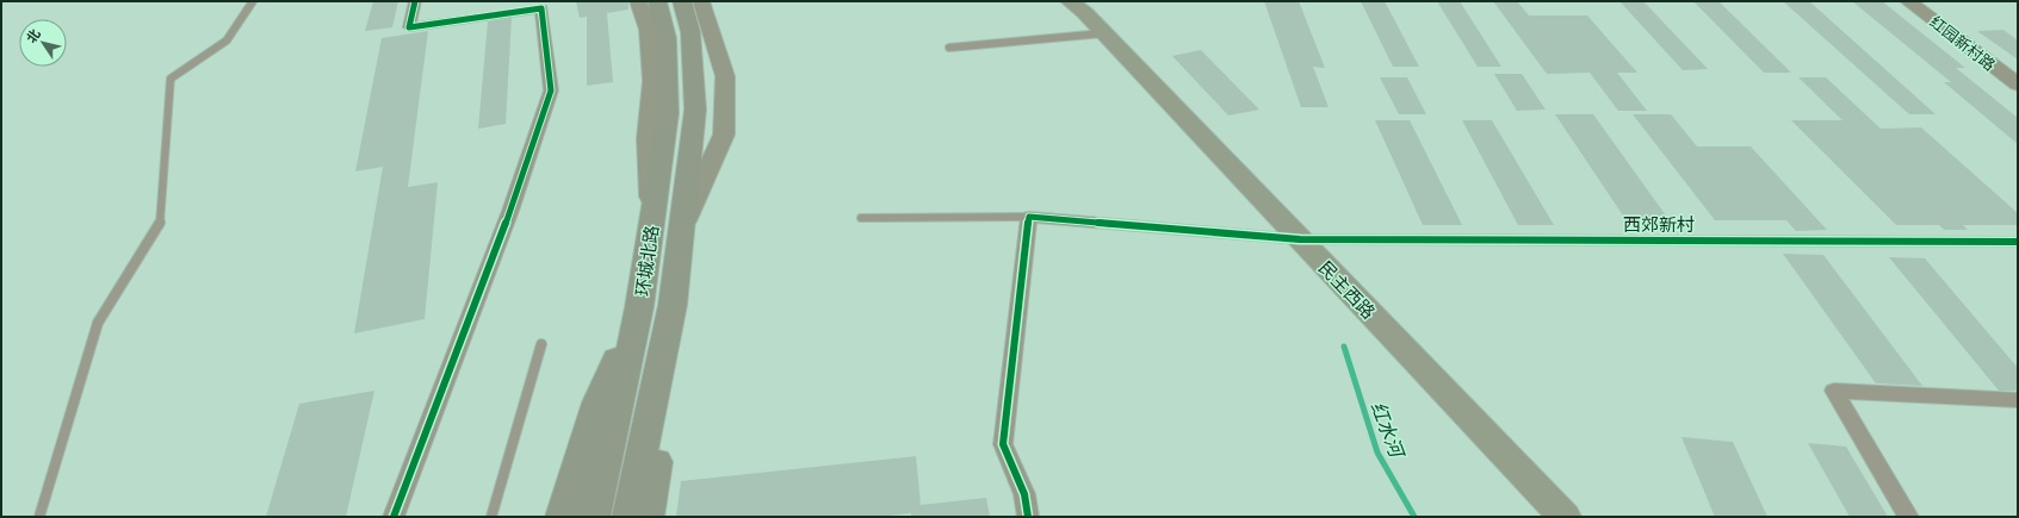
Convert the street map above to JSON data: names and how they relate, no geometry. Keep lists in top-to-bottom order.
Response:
{
  "streets": {
    "highway": ["环城北路"],
    "main road": ["红园新村路", "民主西路"],
    "street": ["西郊新村"]
  },
  "crossings": [
    ["西郊新村", "民主西路"]
  ],
  "water": ["红水河"],
  "north": "top left"
}
